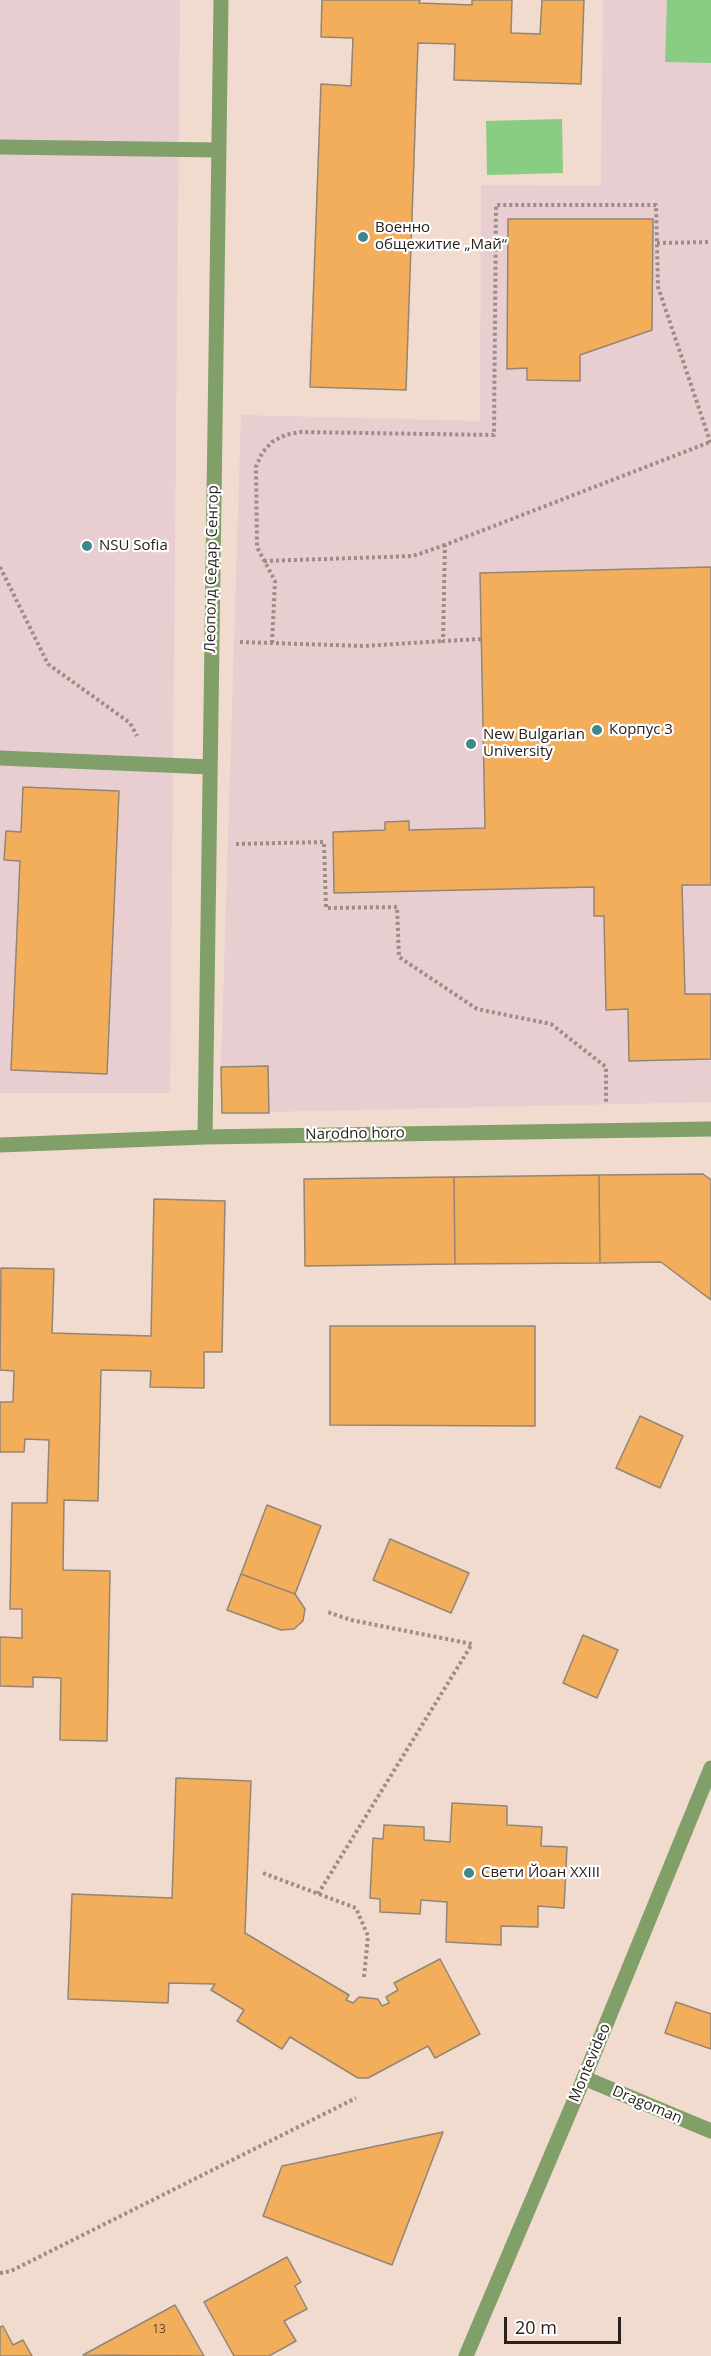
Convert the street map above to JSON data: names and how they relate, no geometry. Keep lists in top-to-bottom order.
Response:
{
  "streets": {
    "street": [
      "Леополд Седар Сенгор",
      "Narodno horo",
      "Montevideo",
      "Dragoman"
    ]
  },
  "crossings": [
    ["Леополд Седар Сенгор", "Narodno horo"],
    ["Montevideo", "Dragoman"]
  ],
  "places": [
    "Военно общежитие „Май“",
    "NSU Sofia",
    "Корпус 3",
    "New Bulgarian University",
    "Свети Йоан XXIII"
  ],
  "house_numbers": ["13"],
  "scale_bar": "20 m"
}
